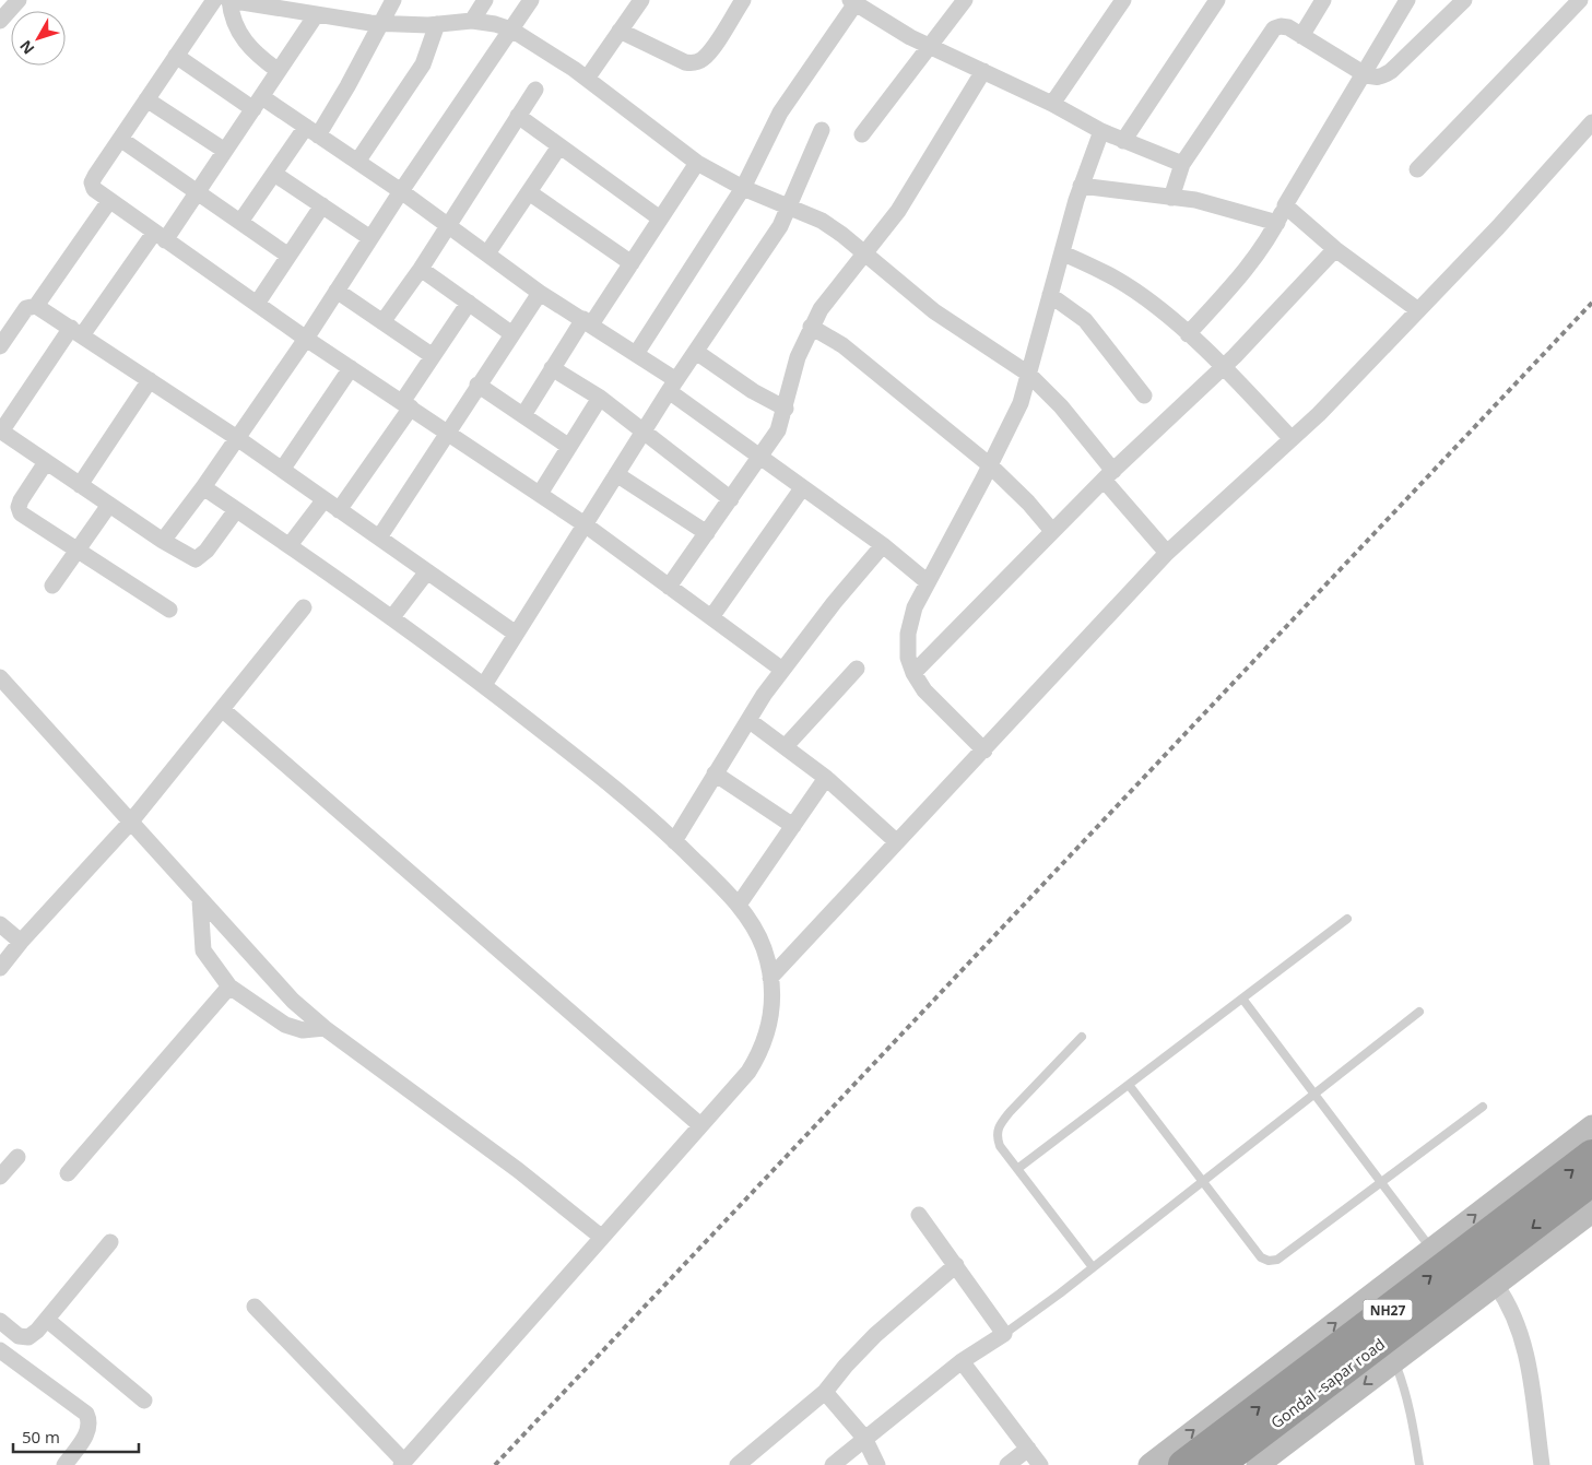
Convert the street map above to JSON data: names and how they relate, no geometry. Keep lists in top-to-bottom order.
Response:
{
  "streets": {
    "highway": ["NH27", "Gondal -sapar road"]
  },
  "scale_bar": "50 m",
  "north": "bottom left"
}
